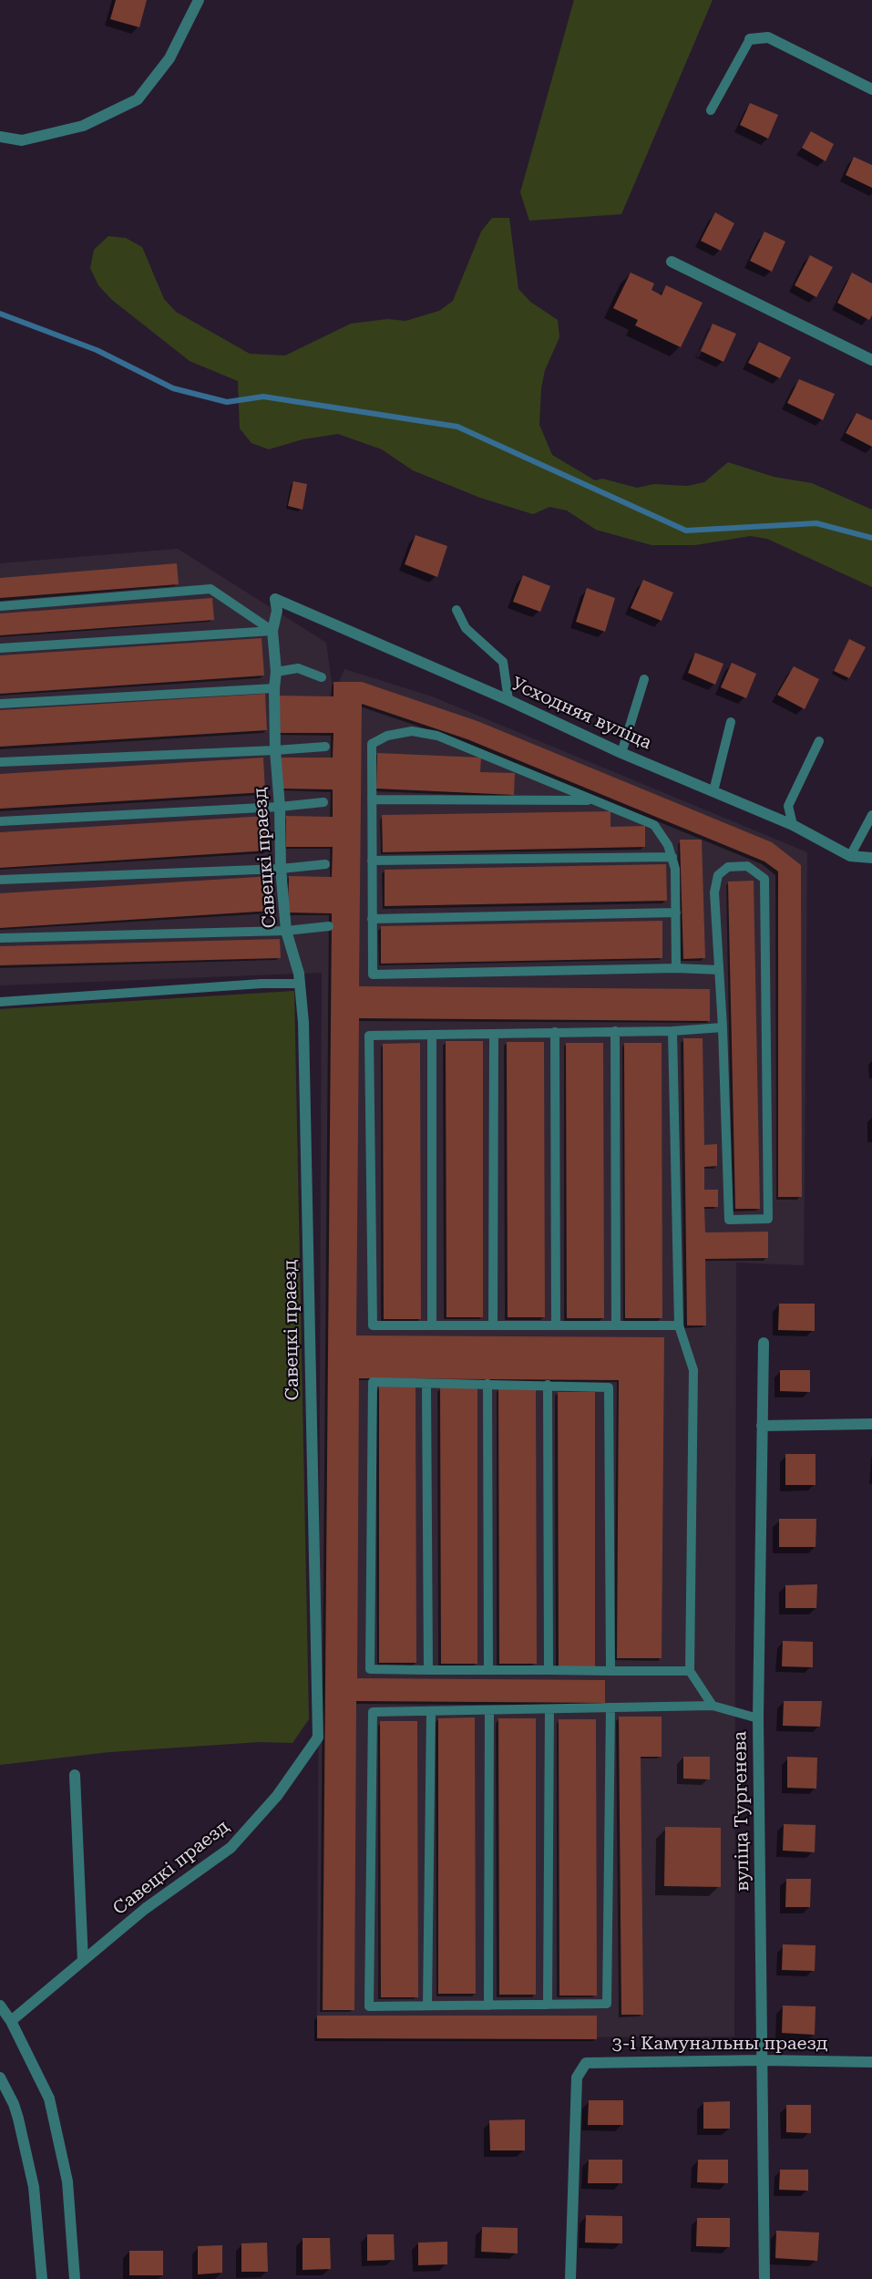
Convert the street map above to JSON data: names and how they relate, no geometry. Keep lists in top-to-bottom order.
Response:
{
  "streets": {
    "street": [
      "Усходняя вуліца",
      "Савецкі праезд",
      "вуліца Тургенева",
      "3-і Камунальны праезд"
    ]
  },
  "crossings": [
    ["Усходняя вуліца", "Савецкі праезд"],
    ["вуліца Тургенева", "3-і Камунальны праезд"]
  ]
}
